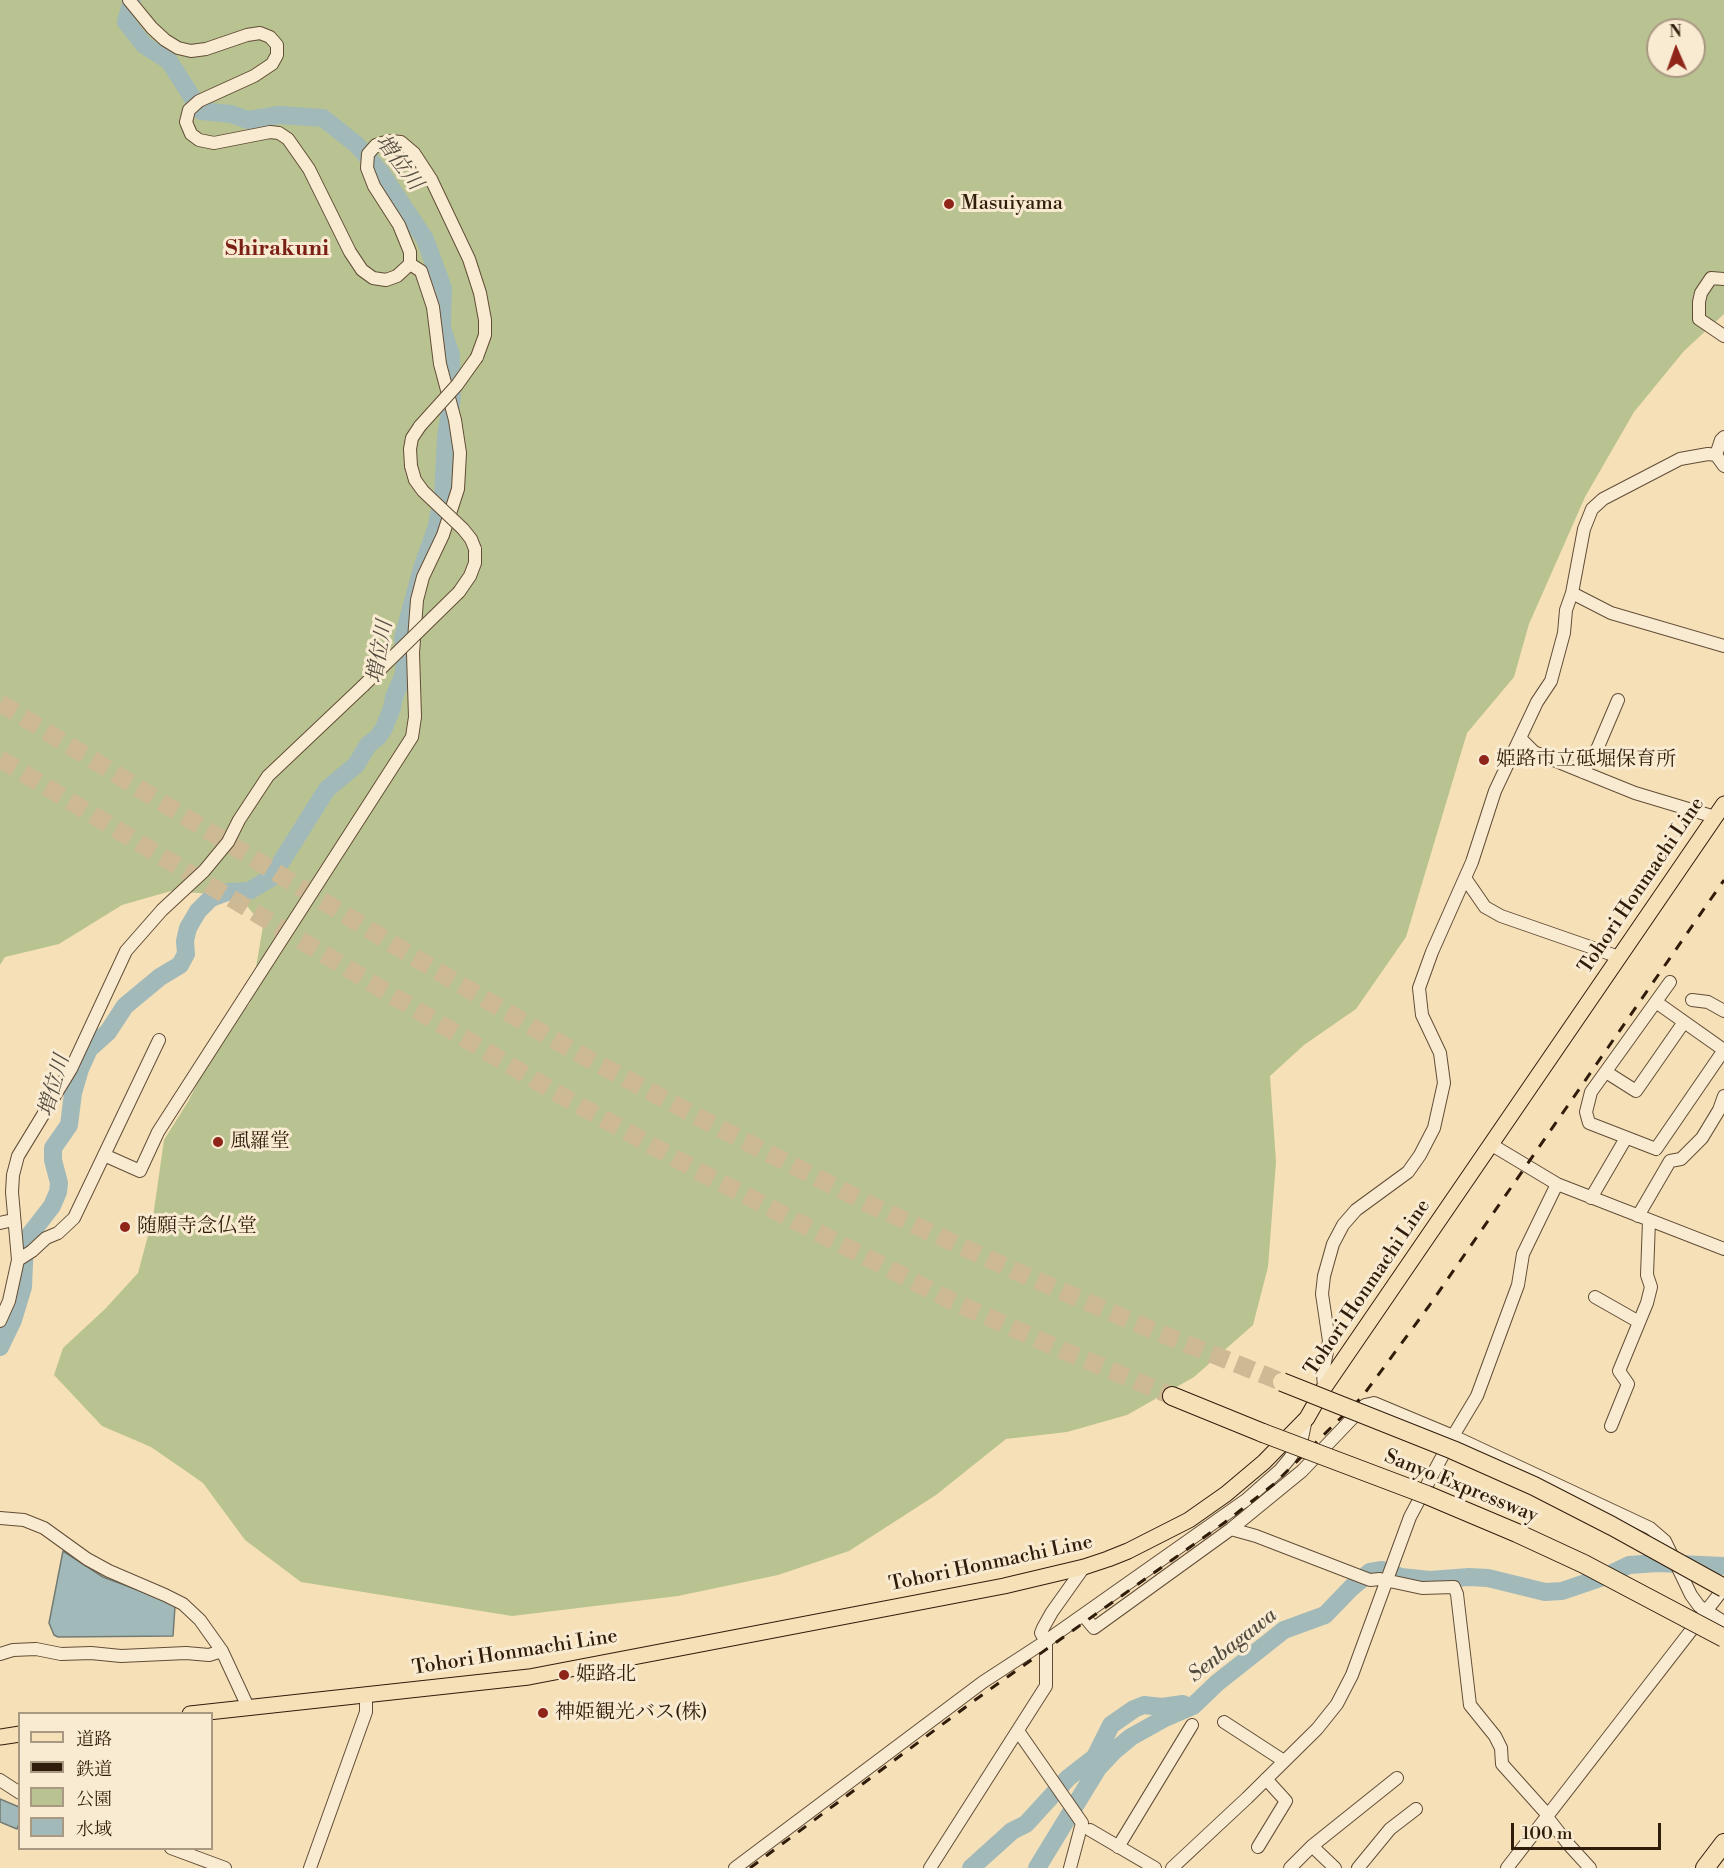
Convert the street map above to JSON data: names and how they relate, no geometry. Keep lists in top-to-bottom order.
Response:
{
  "streets": {
    "highway": ["Sanyo Expressway"],
    "main road": ["Tohori Honmachi Line"]
  },
  "districts": ["Shirakuni"],
  "water": ["増位川", "Senbagawa"],
  "places": [
    "Masuiyama",
    "姫路市立砥堀保育所",
    "風羅堂",
    "随願寺念仏堂",
    "姫路北",
    "神姫観光バス(株)"
  ],
  "legend": [
    "道路",
    "鉄道",
    "公園",
    "水域"
  ],
  "scale_bar": "100 m",
  "north": "top"
}
